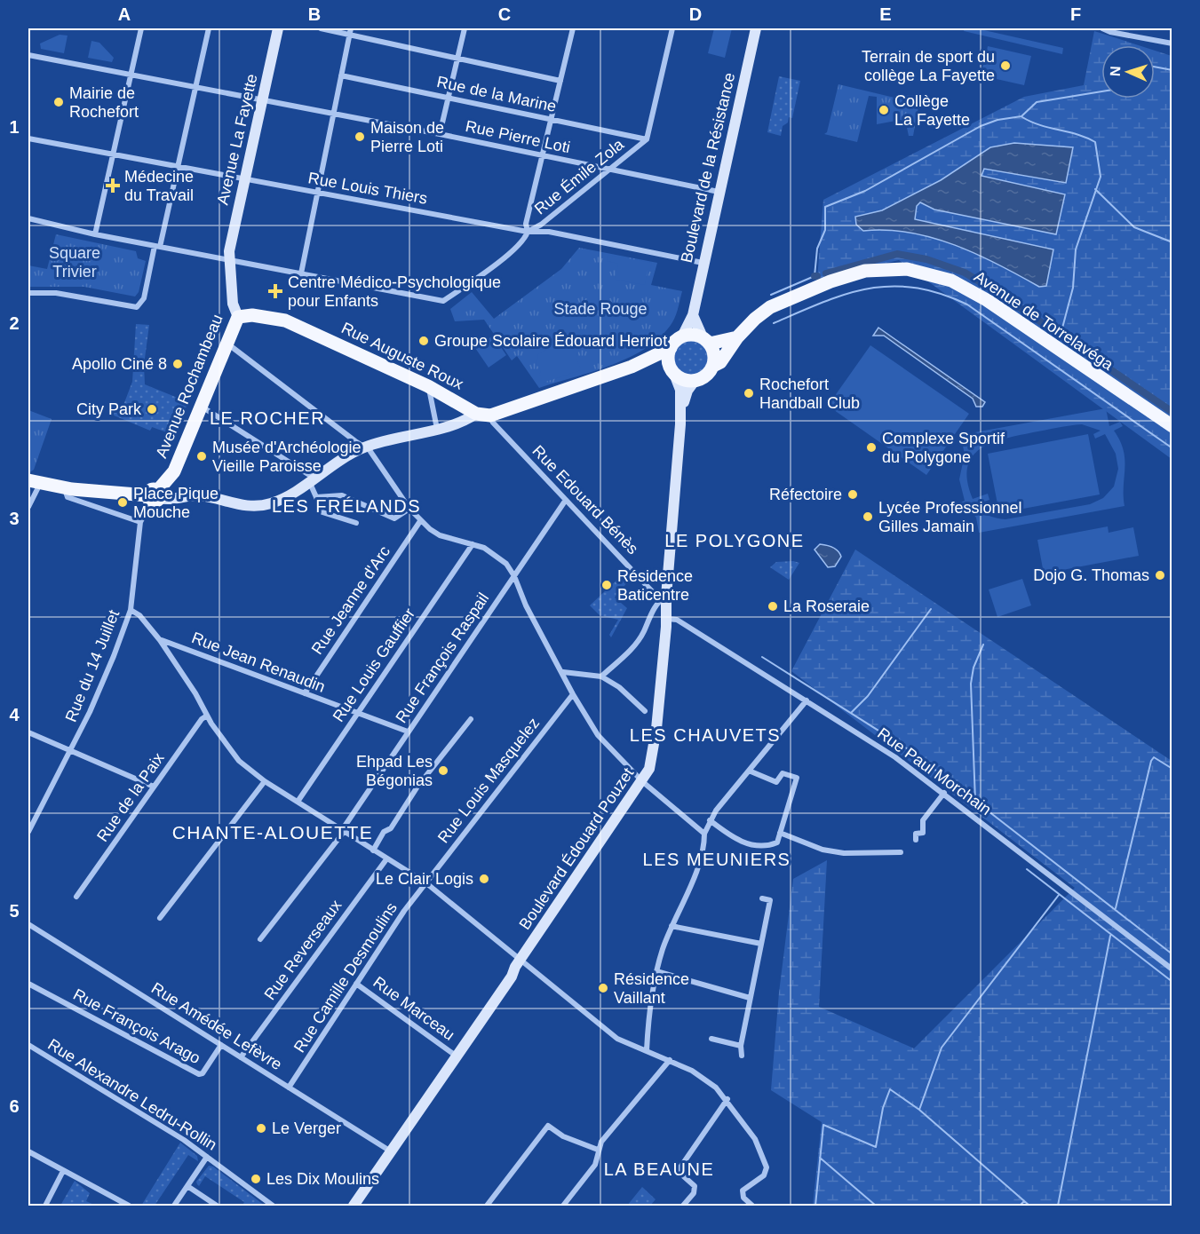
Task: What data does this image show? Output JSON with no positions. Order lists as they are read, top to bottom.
{
  "streets": {
    "main road": ["Avenue de Torrelavéga", "Rue Auguste Roux", "Avenue Rochambeau"],
    "street": [
      "Rue de la Marine",
      "Rue Pierre Loti",
      "Avenue La Fayette",
      "Boulevard de la Résistance",
      "Rue Émile Zola",
      "Rue Louis Thiers",
      "Rue Edouard Bénès",
      "Rue Jeanne d'Arc",
      "Rue François Raspail",
      "Rue Jean Renaudin",
      "Rue Louis Gauffier",
      "Rue du 14 Juillet",
      "Rue Paul Morchain",
      "Rue Louis Masquelez",
      "Rue de la Paix",
      "Boulevard Édouard Pouzet",
      "Rue Reverseaux",
      "Rue Camille Desmoulins",
      "Rue Marceau",
      "Rue François Arago",
      "Rue Amédée Lefèvre",
      "Rue Alexandre Ledru-Rollin"
    ]
  },
  "crossings": [
    ["Rue de la Marine", "Rue Émile Zola"],
    ["Rue Pierre Loti", "Avenue La Fayette"],
    ["Rue Pierre Loti", "Boulevard de la Résistance"],
    ["Rue Pierre Loti", "Rue Émile Zola"],
    ["Avenue La Fayette", "Rue Louis Thiers"],
    ["Avenue La Fayette", "Avenue Rochambeau"],
    ["Boulevard de la Résistance", "Rue Louis Thiers"],
    ["Boulevard de la Résistance", "Avenue de Torrelavéga"],
    ["Boulevard de la Résistance", "Boulevard Édouard Pouzet"],
    ["Rue Émile Zola", "Rue Louis Thiers"],
    ["Avenue de Torrelavéga", "Boulevard Édouard Pouzet"],
    ["Rue Auguste Roux", "Avenue Rochambeau"],
    ["Rue Auguste Roux", "Rue Edouard Bénès"],
    ["Avenue Rochambeau", "Rue du 14 Juillet"],
    ["Rue Edouard Bénès", "Rue François Raspail"],
    ["Rue Edouard Bénès", "Boulevard Édouard Pouzet"],
    ["Rue Jeanne d'Arc", "Rue Jean Renaudin"],
    ["Rue François Raspail", "Rue Jean Renaudin"],
    ["Rue Jean Renaudin", "Rue Louis Gauffier"],
    ["Rue Paul Morchain", "Boulevard Édouard Pouzet"],
    ["Rue Louis Masquelez", "Rue Camille Desmoulins"],
    ["Boulevard Édouard Pouzet", "Rue Marceau"],
    ["Boulevard Édouard Pouzet", "Rue Amédée Lefèvre"],
    ["Rue Reverseaux", "Rue Amédée Lefèvre"],
    ["Rue Camille Desmoulins", "Rue Marceau"],
    ["Rue Camille Desmoulins", "Rue Amédée Lefèvre"],
    ["Rue François Arago", "Rue Amédée Lefèvre"]
  ],
  "districts": [
    "LE ROCHER",
    "LES FRÉLANDS",
    "LE POLYGONE",
    "LES CHAUVETS",
    "CHANTE-ALOUETTE",
    "LES MEUNIERS",
    "LA BEAUNE"
  ],
  "parks": ["Square Trivier", "Stade Rouge"],
  "places": {
    "other": [
      "Terrain de sport du collège La Fayette",
      "Mairie de Rochefort",
      "Collège La Fayette",
      "Maison de Pierre Loti",
      "Groupe Scolaire Édouard Herriot",
      "Apollo Ciné 8",
      "Rochefort Handball Club",
      "City Park",
      "Complexe Sportif du Polygone",
      "Musée d'Archéologie Vieille Paroisse",
      "Réfectoire",
      "Place Pique Mouche",
      "Lycée Professionnel Gilles Jamain",
      "Dojo G. Thomas",
      "Résidence Baticentre",
      "La Roseraie",
      "Ehpad Les Bégonias",
      "Le Clair Logis",
      "Résidence Vaillant",
      "Le Verger",
      "Les Dix Moulins"
    ],
    "health": ["Médecine du Travail", "Centre Médico-Psychologique pour Enfants"]
  },
  "north": "left",
  "grid": {
    "columns": [
      "A",
      "B",
      "C",
      "D",
      "E",
      "F"
    ],
    "rows": [
      "1",
      "2",
      "3",
      "4",
      "5",
      "6"
    ]
  }
}
